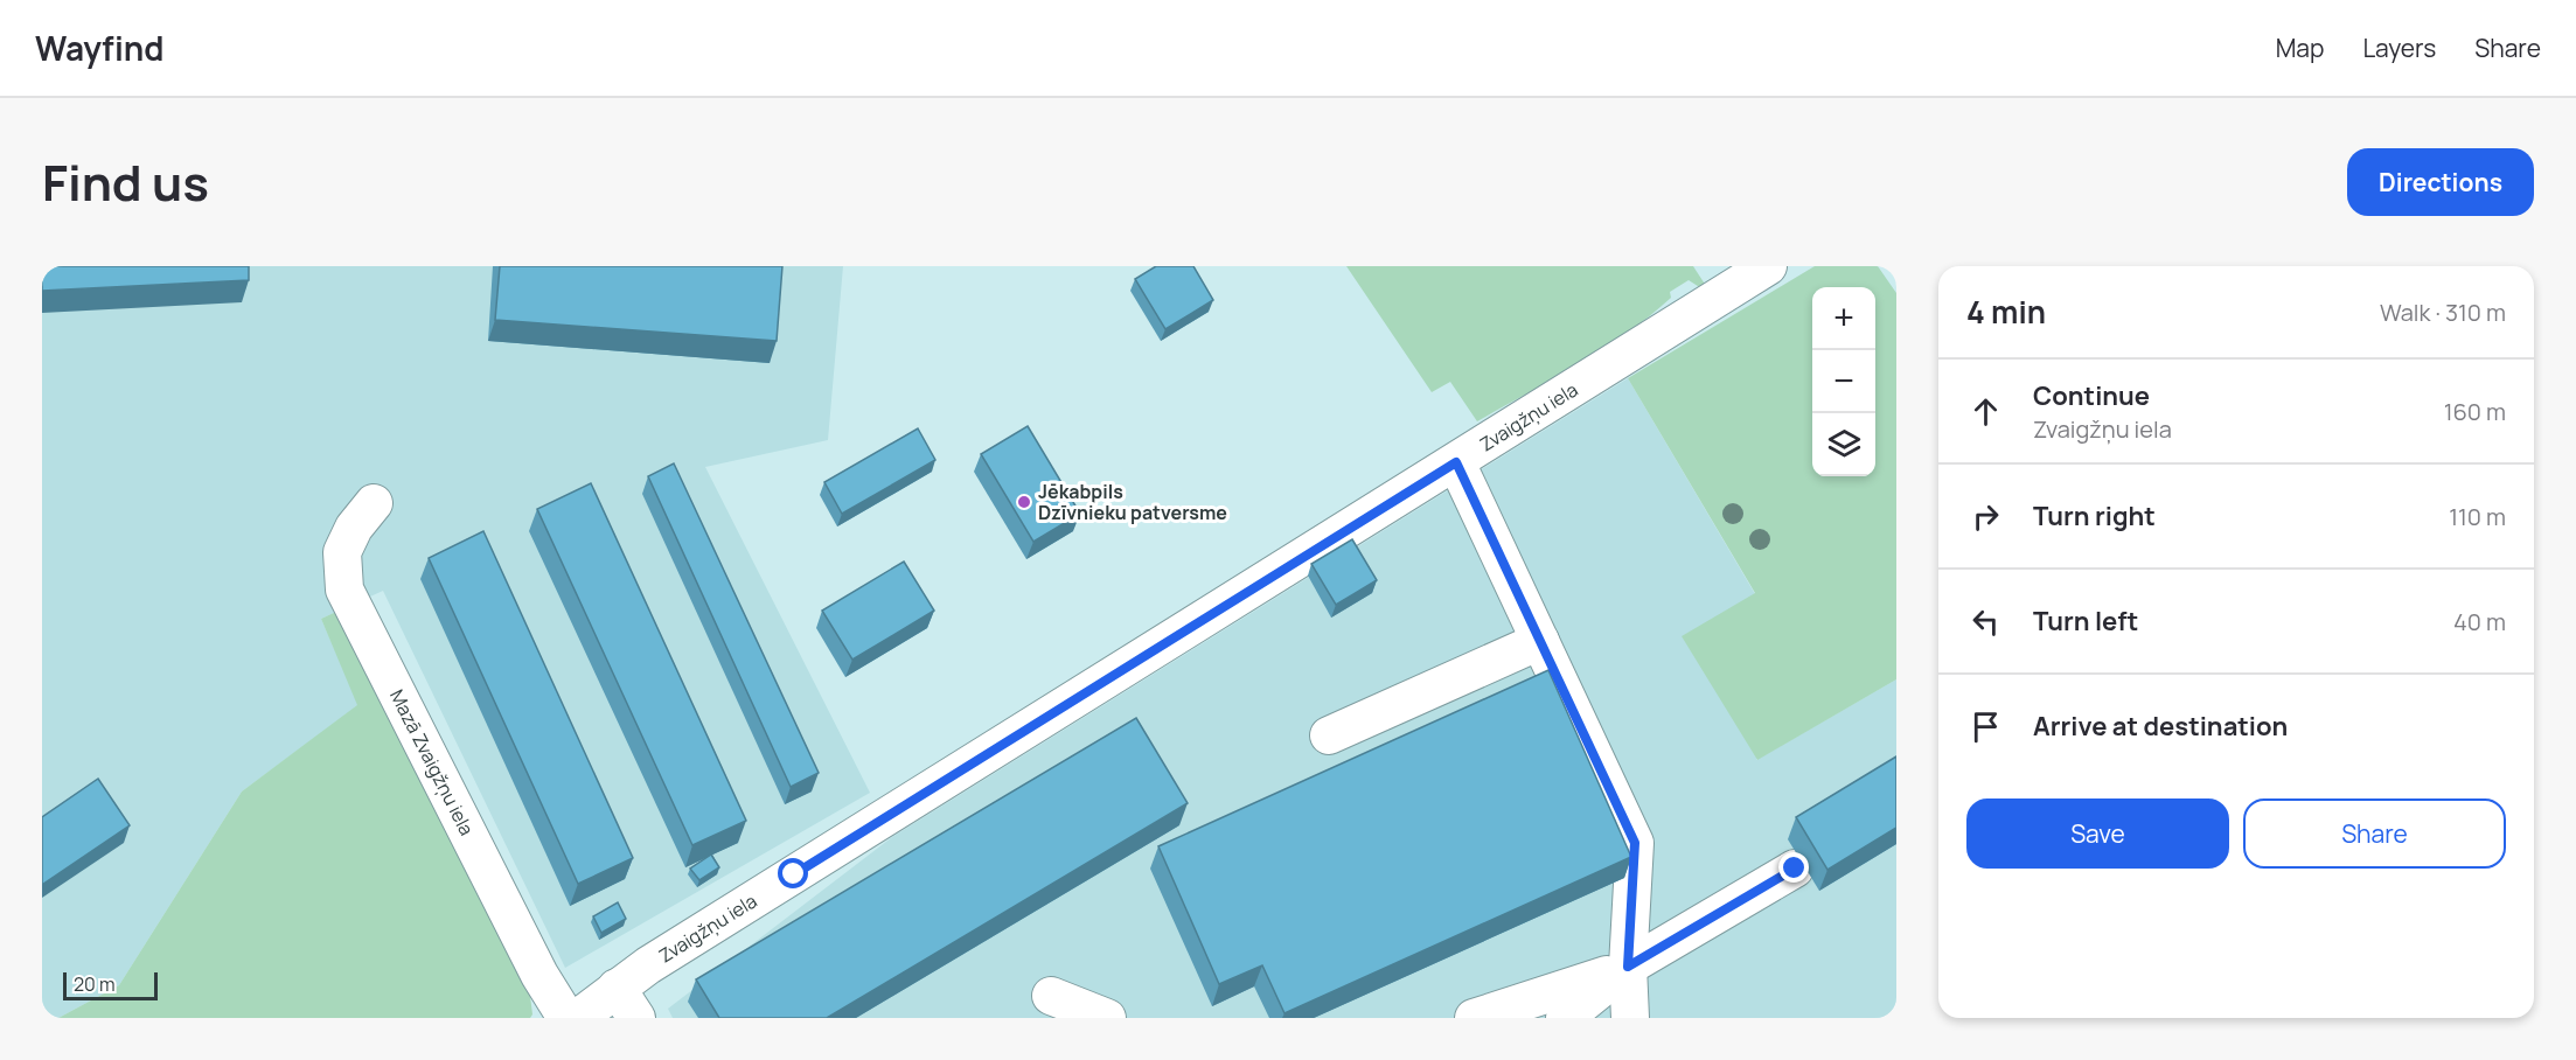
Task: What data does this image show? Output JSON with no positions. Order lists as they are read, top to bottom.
{
  "streets": {
    "street": ["Zvaigžņu iela", "Mazā Zvaigžņu iela"]
  },
  "places": ["Jēkabpils Dzīvnieku patversme"],
  "scale_bar": "20 m",
  "page": {
    "header": "Wayfind",
    "nav": ["Map", "Layers", "Share"],
    "title": "Find us",
    "buttons": [
      "Directions",
      ["Save", "Share"]
    ],
    "heading": ["4 min", "Walk · 310 m"],
    "map_buttons": ["+", "−"],
    "list": [
      ["Continue", "Zvaigžņu iela", "160 m"],
      ["Turn right", "110 m"],
      ["Turn left", "40 m"],
      "Arrive at destination"
    ],
    "scale": "20 m"
  }
}
